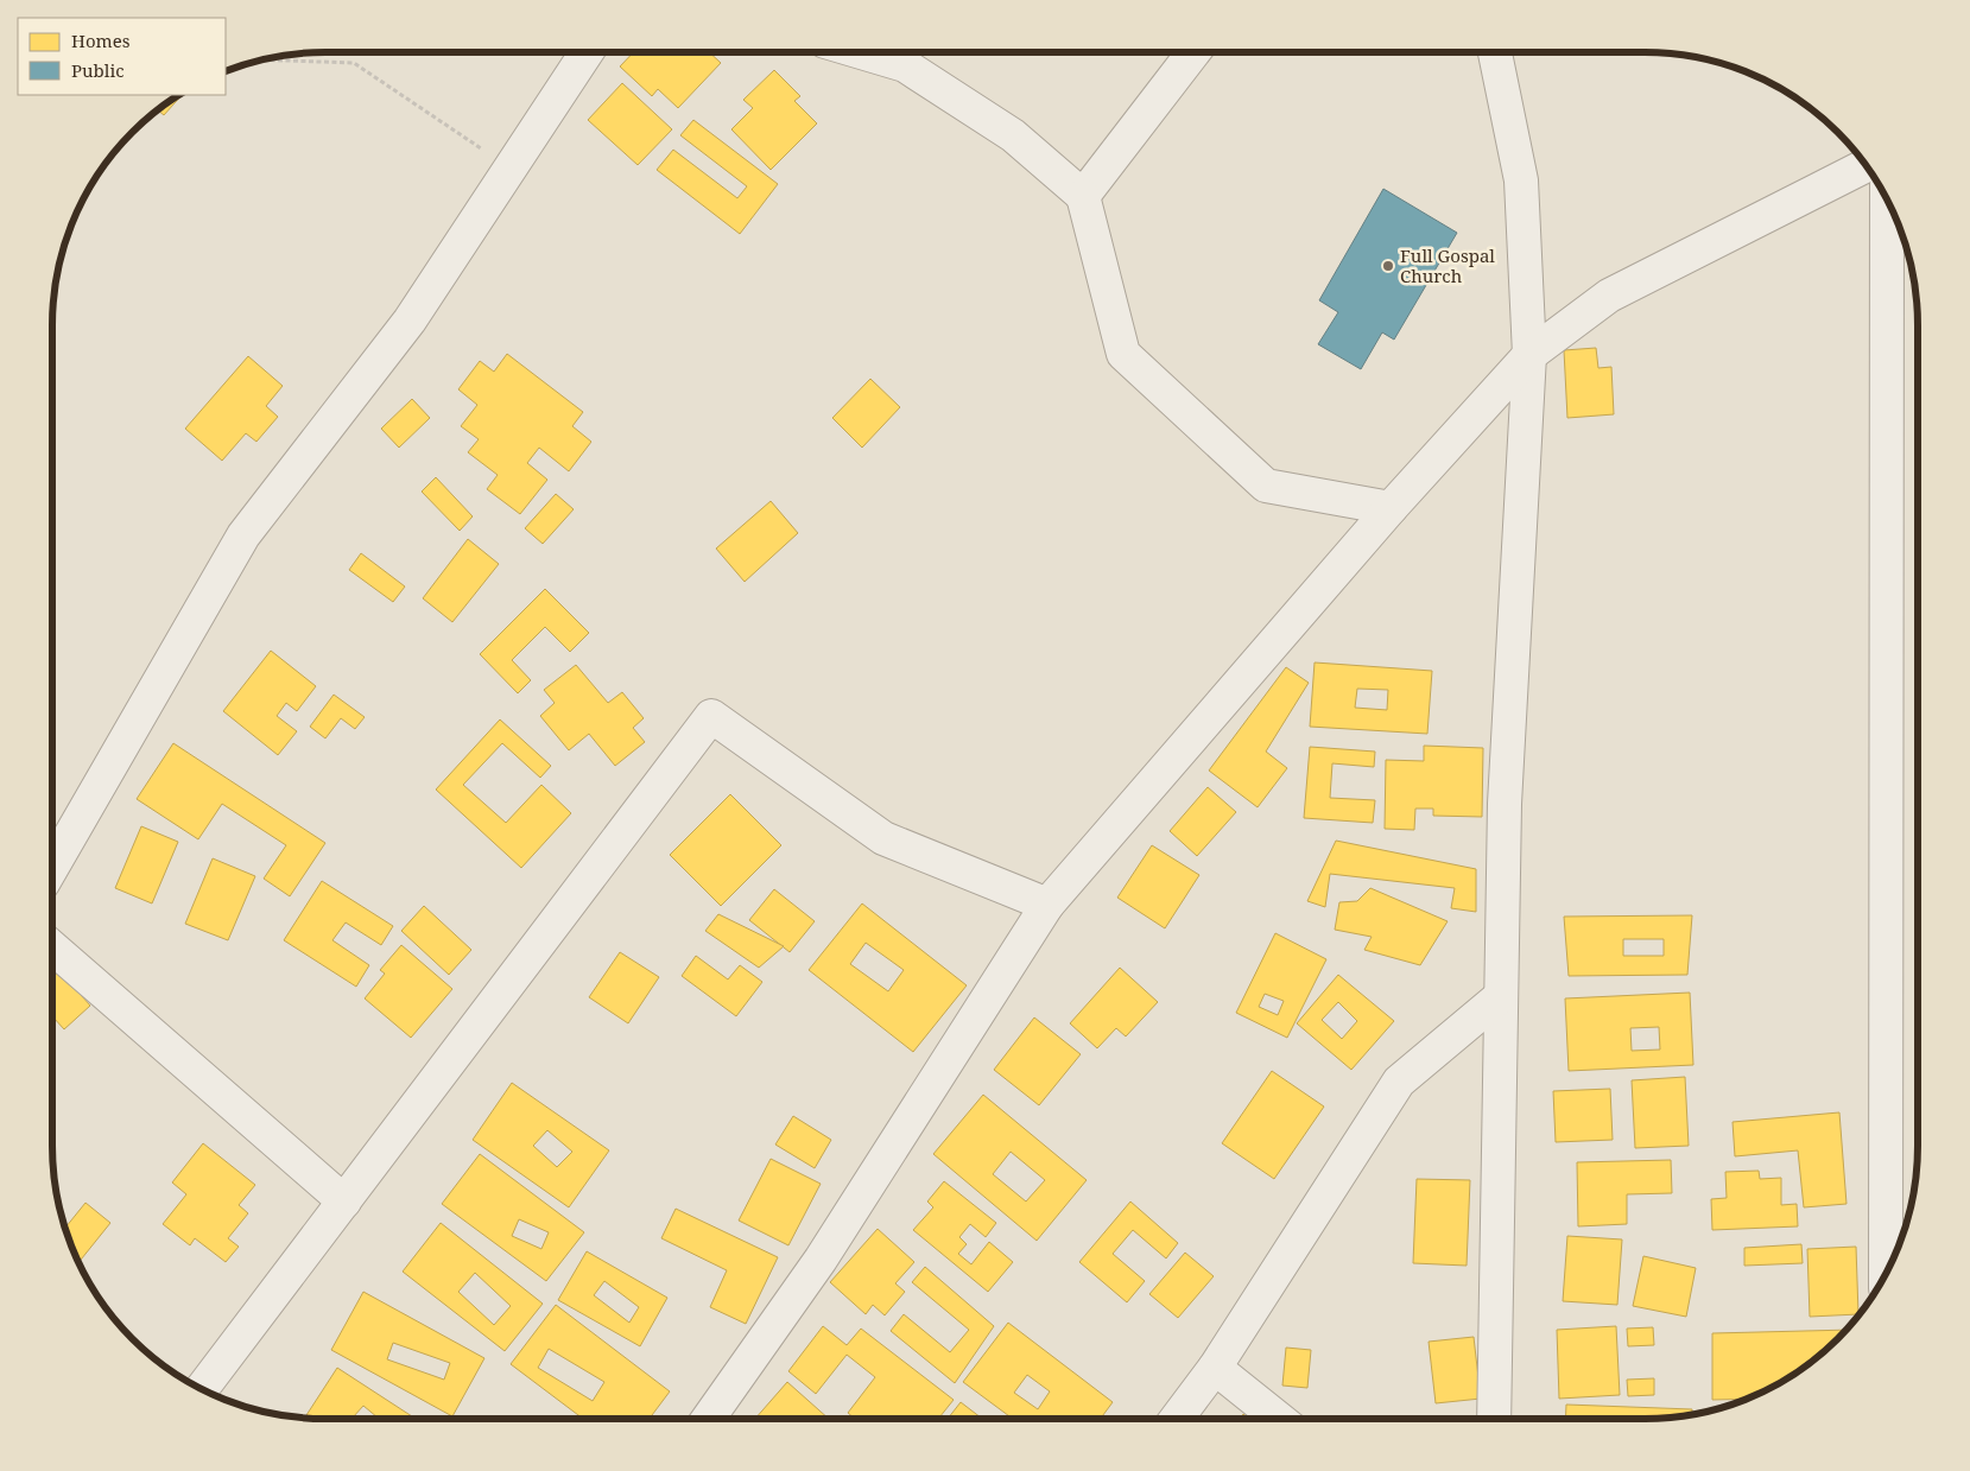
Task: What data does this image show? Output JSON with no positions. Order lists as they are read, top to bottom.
{
  "places": ["Full Gospal Church"],
  "legend": ["Homes", "Public"]
}
